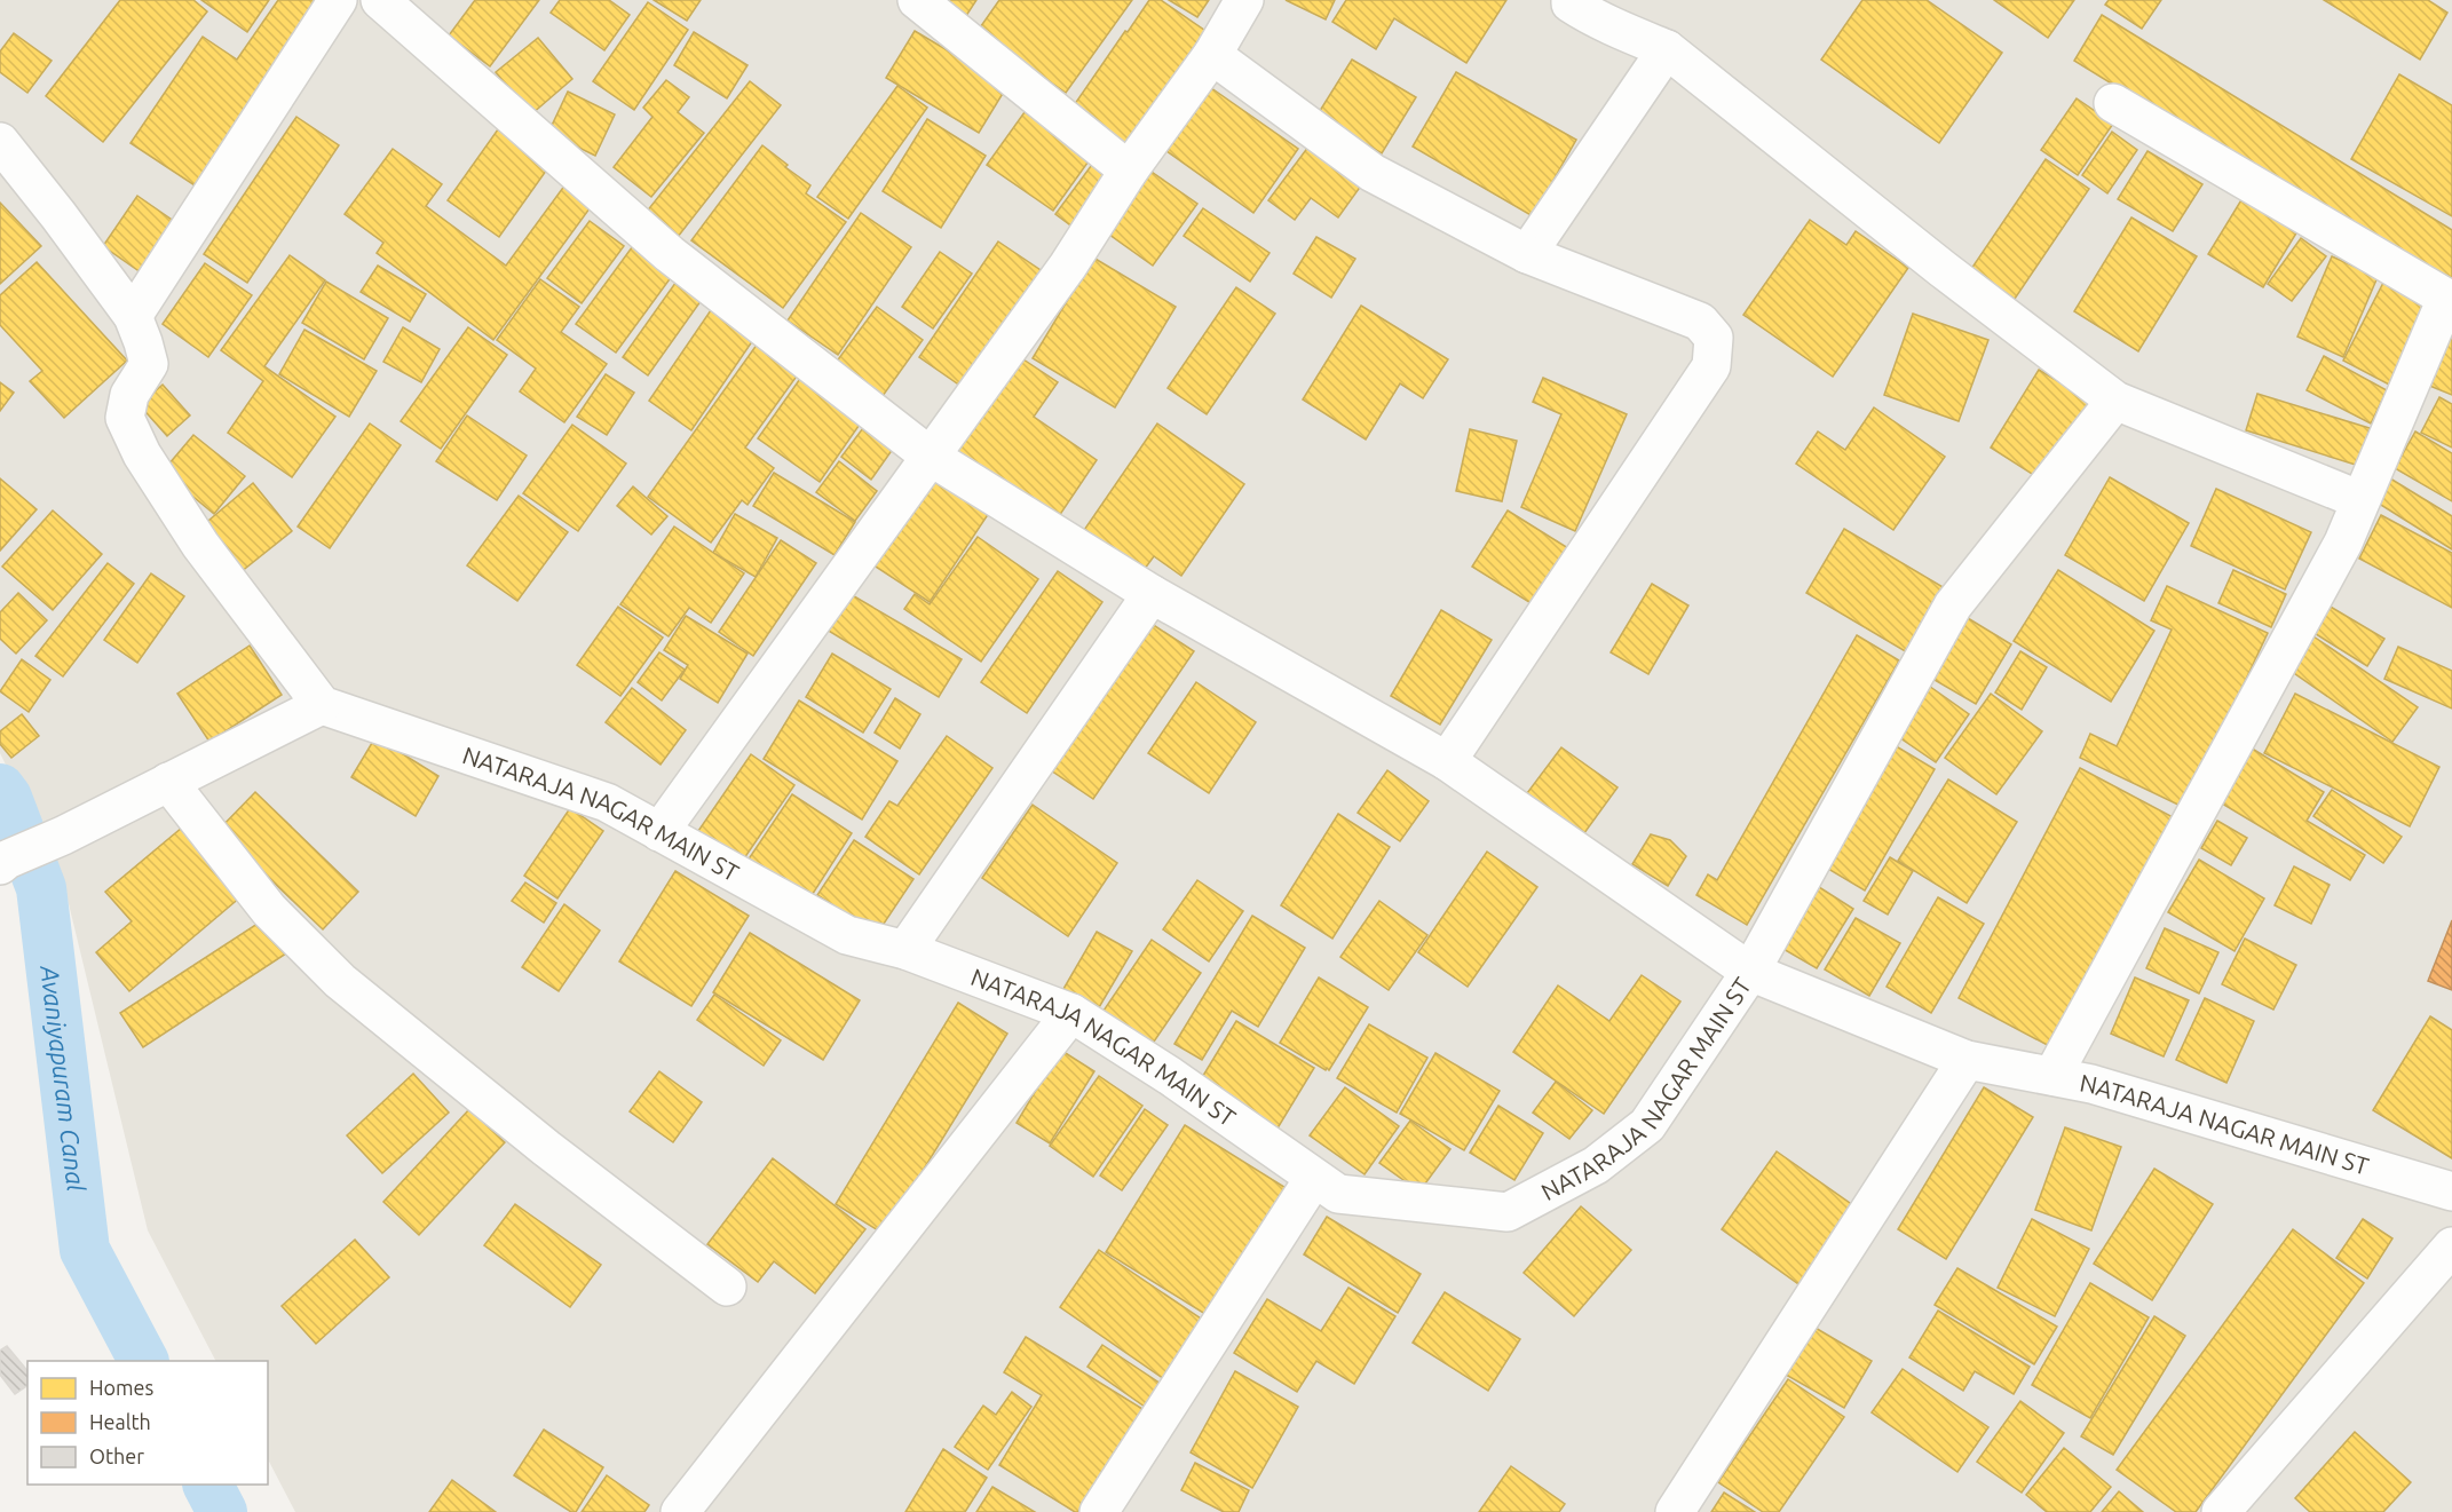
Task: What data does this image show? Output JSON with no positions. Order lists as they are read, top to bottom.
{
  "streets": {
    "street": ["NATARAJA NAGAR MAIN ST"]
  },
  "water": ["Avaniyapuram Canal"],
  "legend": ["Homes", "Health", "Other"]
}
